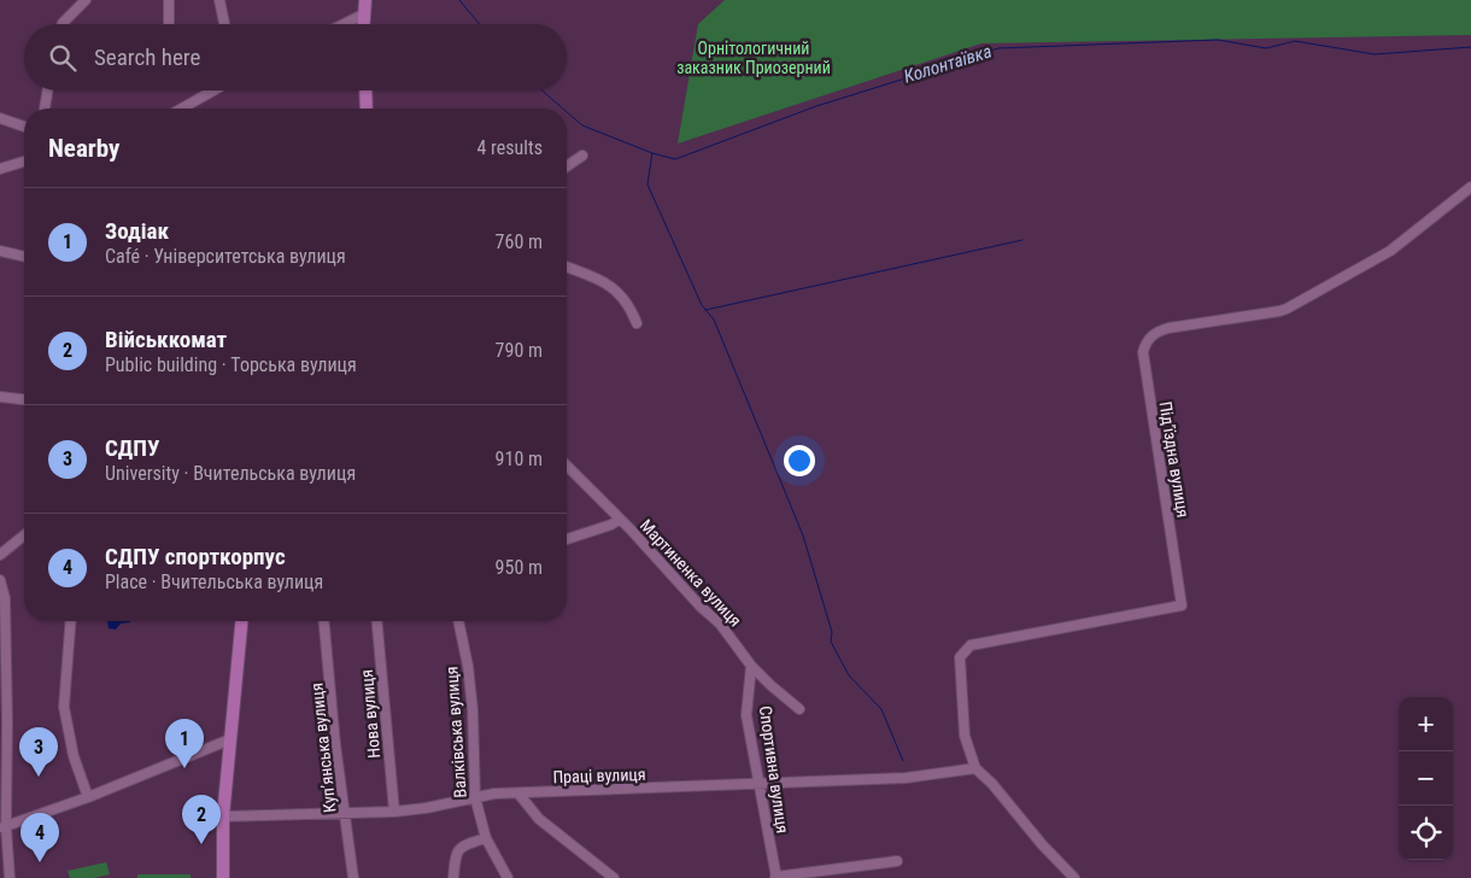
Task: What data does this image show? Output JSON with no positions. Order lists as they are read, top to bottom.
{
  "streets": {
    "street": [
      "Під’їздна вулиця",
      "Мартиненка вулиця",
      "Нова вулиця",
      "Валківська вулиця",
      "Куп’янська вулиця",
      "Спортивна вулиця",
      "Праці вулиця"
    ]
  },
  "crossings": [
    ["Під’їздна вулиця", "Праці вулиця"],
    ["Мартиненка вулиця", "Спортивна вулиця"],
    ["Нова вулиця", "Праці вулиця"],
    ["Валківська вулиця", "Праці вулиця"],
    ["Куп’янська вулиця", "Праці вулиця"],
    ["Спортивна вулиця", "Праці вулиця"]
  ],
  "water": ["Колонтаївка"],
  "parks": ["Орнiтологичний заказник Приозерний"],
  "page": {
    "search": "Search here",
    "heading": ["Nearby", "4 results"],
    "list": [
      {
        "mark": "1",
        "name": "Зодіак",
        "note": "Café · Університетська вулиця",
        "value": "760 m"
      },
      {
        "mark": "2",
        "name": "Військкомат",
        "note": "Public building · Торська вулиця",
        "value": "790 m"
      },
      {
        "mark": "3",
        "name": "СДПУ",
        "note": "University · Вчительська вулиця",
        "value": "910 m"
      },
      {
        "mark": "4",
        "name": "СДПУ спорткорпус",
        "note": "Place · Вчительська вулиця",
        "value": "950 m"
      }
    ],
    "map_buttons": ["+", "−"],
    "pins": [
      "1",
      "3",
      "2",
      "4"
    ]
  }
}
